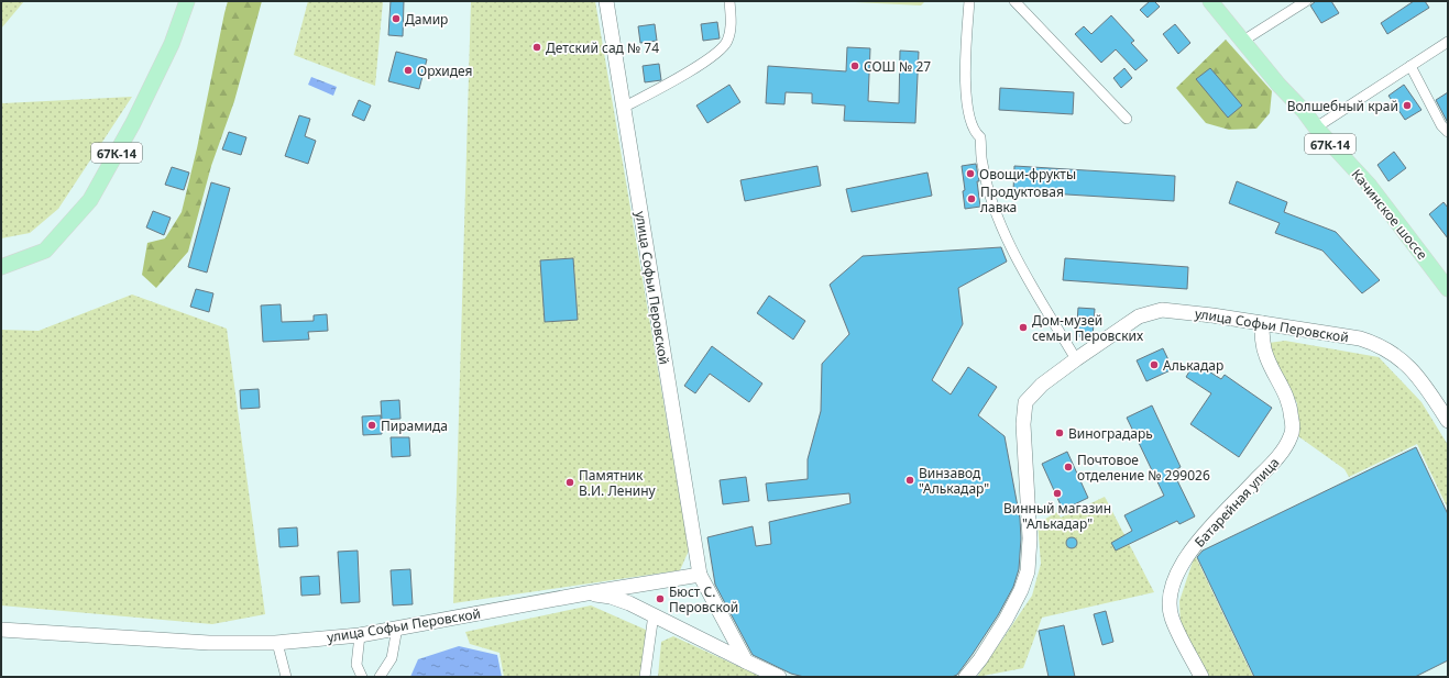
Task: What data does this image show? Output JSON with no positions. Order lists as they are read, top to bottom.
{
  "streets": {
    "main road": ["67К-14", "Качинское шоссе"],
    "street": ["улица Софьи Перовской", "Батарейная улица"]
  },
  "crossings": [
    ["улица Софьи Перовской", "Батарейная улица"]
  ],
  "places": [
    "Дамир",
    "Детский сад № 74",
    "СОШ № 27",
    "Орхидея",
    "Волшебный край",
    "Овощи-фрукты",
    "Продуктовая лавка",
    "Дом-музей семьи Перовских",
    "Алькадар",
    "Пирамида",
    "Виноградарь",
    "Почтовое отделение № 299026",
    "Винзавод \"Алькадар\"",
    "Памятник В.И. Ленину",
    "Винный магазин \"Алькадар\"",
    "Бюст С. Перовской"
  ]
}
